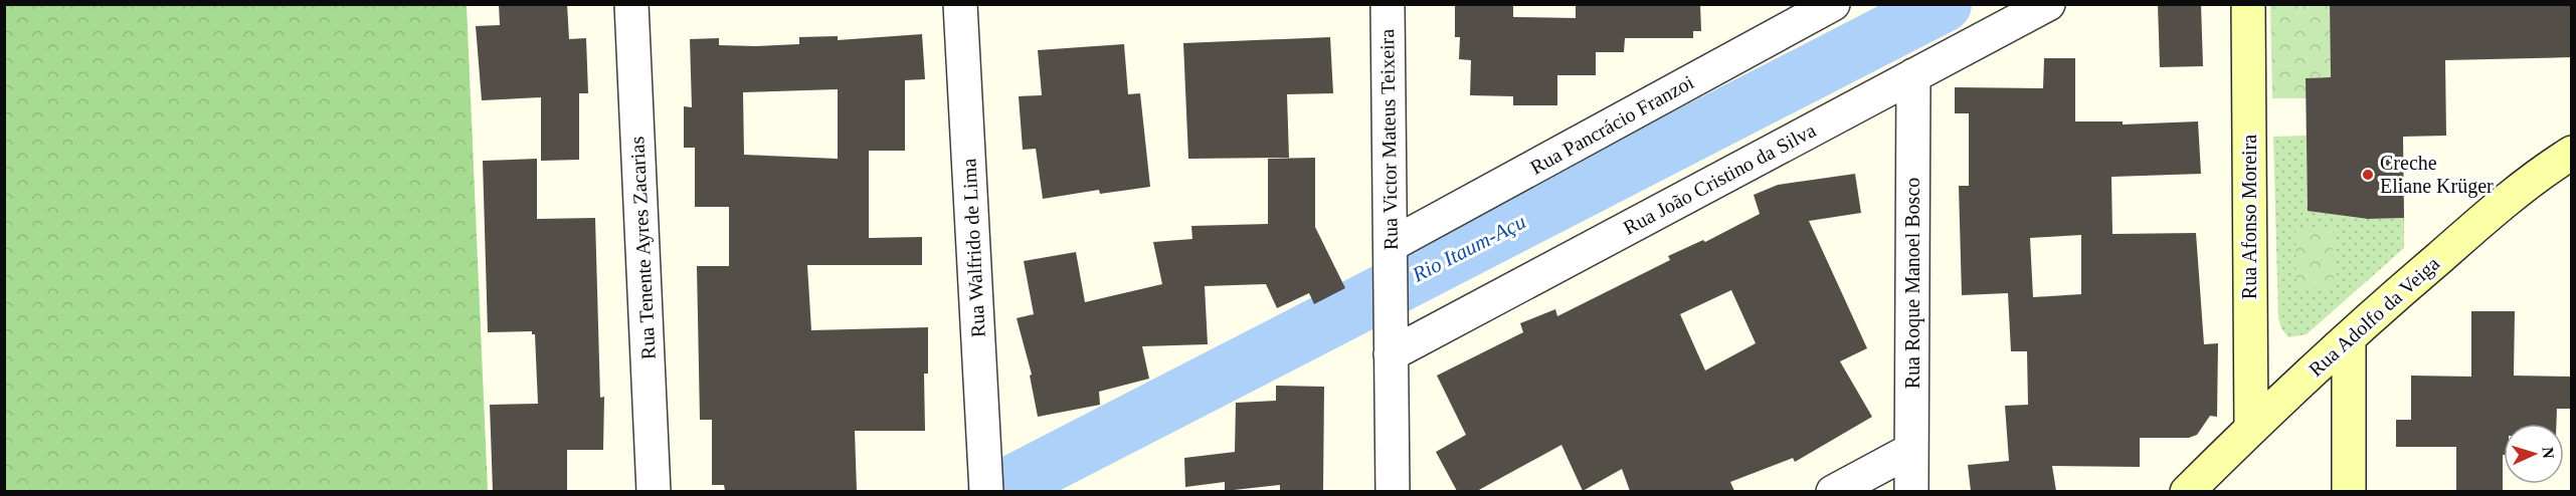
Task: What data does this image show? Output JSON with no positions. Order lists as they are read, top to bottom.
{
  "streets": {
    "street": [
      "Rua Pancrácio Franzoi",
      "Rua Victor Mateus Teixeira",
      "Rua João Cristino da Silva",
      "Rua Afonso Moreira",
      "Rua Tenente Ayres Zacarias",
      "Rua Walfrido de Lima",
      "Rua Roque Manoel Bosco",
      "Rua Adolfo da Veiga"
    ]
  },
  "crossings": [
    ["Rua Pancrácio Franzoi", "Rua Victor Mateus Teixeira"],
    ["Rua Victor Mateus Teixeira", "Rua João Cristino da Silva"],
    ["Rua João Cristino da Silva", "Rua Roque Manoel Bosco"],
    ["Rua Afonso Moreira", "Rua Adolfo da Veiga"]
  ],
  "water": ["Rio Itaum-Açu"],
  "places": ["Creche Eliane Krüger"],
  "north": "right"
}
